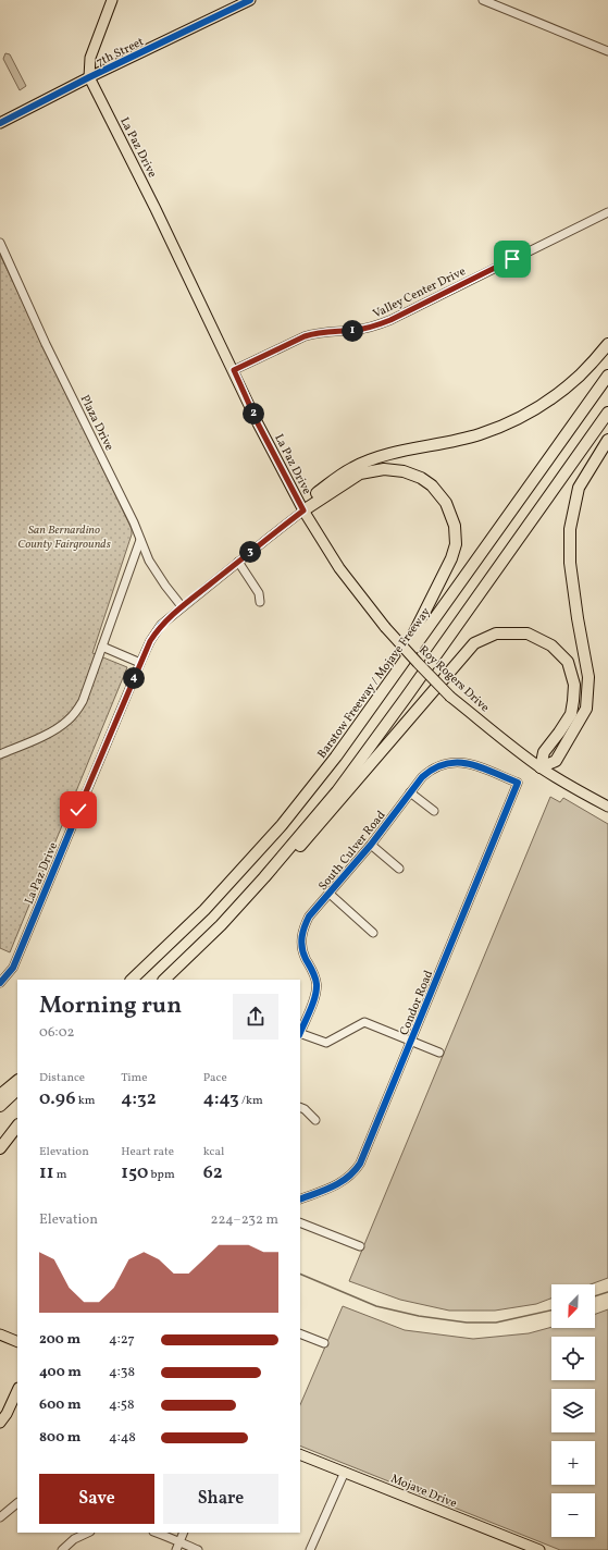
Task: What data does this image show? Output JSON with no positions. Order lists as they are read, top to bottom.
{
  "streets": {
    "highway": ["Barstow Freeway / Mojave Freeway"],
    "main road": [
      "7th Street",
      "La Paz Drive",
      "Roy Rogers Drive",
      "Mojave Drive"
    ],
    "street": [
      "Valley Center Drive",
      "Plaza Drive",
      "South Culver Road",
      "Condor Road"
    ]
  },
  "crossings": [
    ["7th Street", "La Paz Drive"],
    ["La Paz Drive", "Valley Center Drive"],
    ["La Paz Drive", "Plaza Drive"],
    ["La Paz Drive", "Roy Rogers Drive"],
    ["South Culver Road", "Condor Road"]
  ],
  "parks": ["San Bernardino County Fairgrounds"],
  "north": "bottom left",
  "page": {
    "pins": [
      "1",
      "2",
      "3",
      "4"
    ],
    "heading": ["Morning run", "06:02"],
    "stats": [
      ["Distance", "0.96 km"],
      ["Time", "4:32"],
      ["Pace", "4:43 /km"],
      ["Elevation", "11 m"],
      ["Heart rate", "150 bpm"],
      ["kcal", "62"]
    ],
    "chart": ["Elevation", "224–232 m"],
    "map_buttons": ["+", "−"],
    "list": [
      {
        "name": "200 m",
        "note": "4:27"
      },
      {
        "name": "400 m",
        "note": "4:38"
      },
      {
        "name": "600 m",
        "note": "4:58"
      },
      {
        "name": "800 m",
        "note": "4:48"
      }
    ],
    "buttons": ["Save", "Share"]
  }
}
